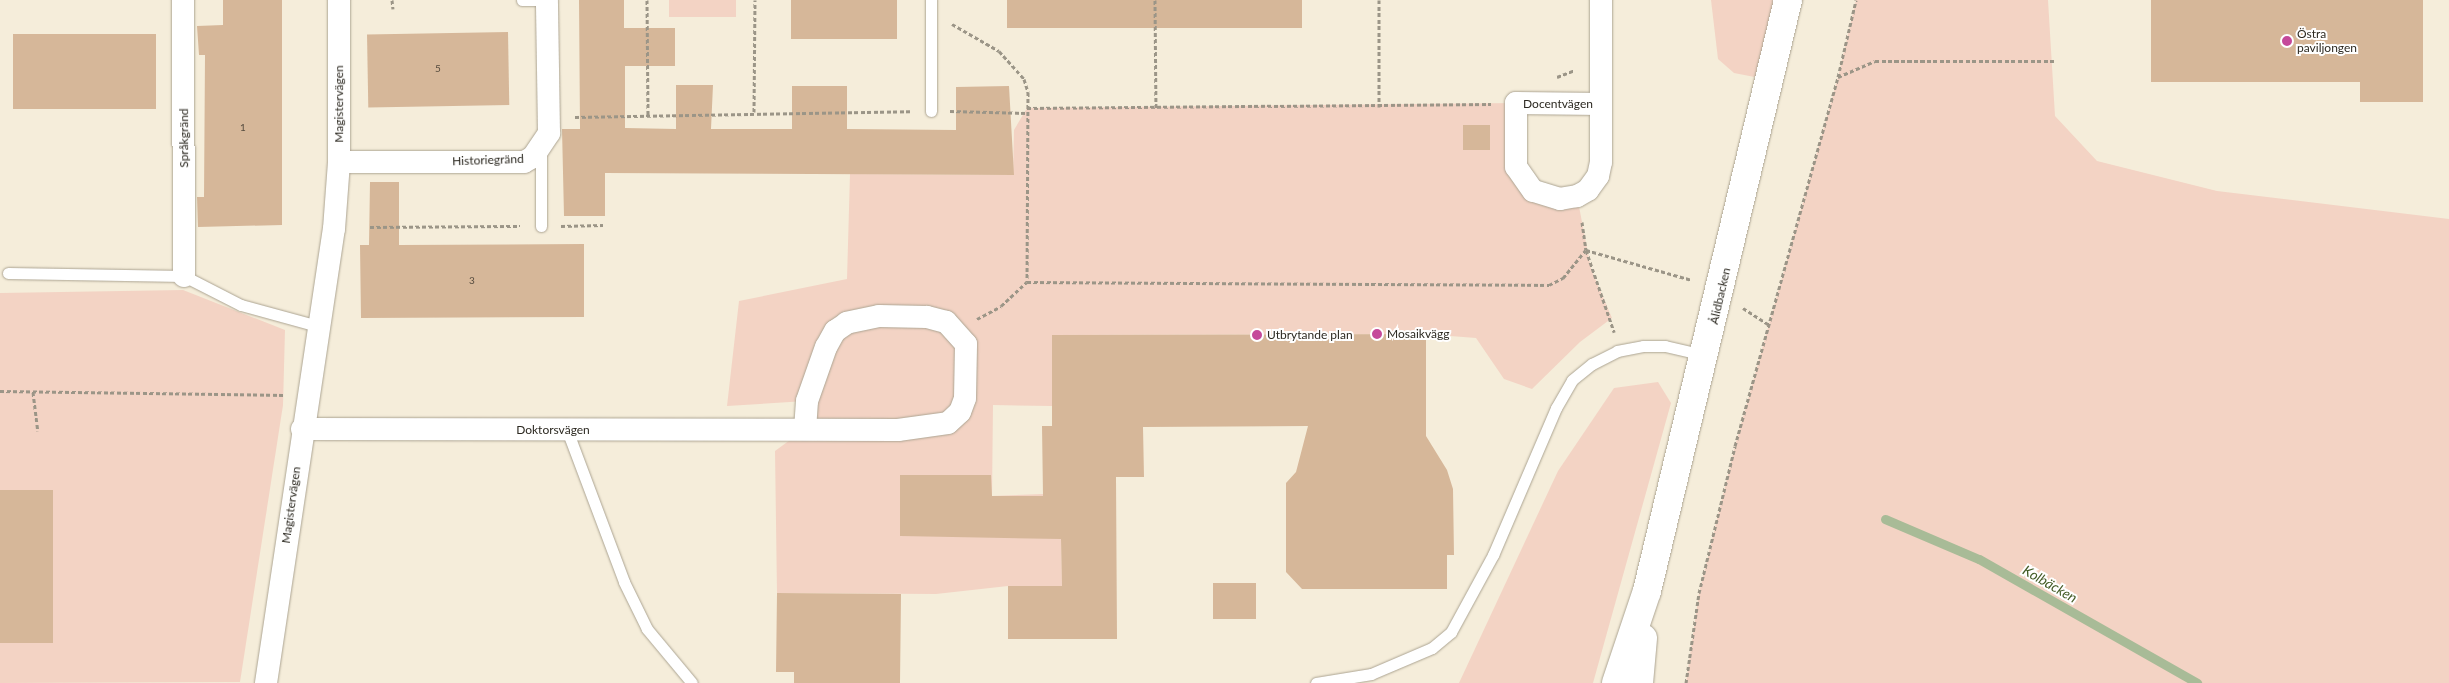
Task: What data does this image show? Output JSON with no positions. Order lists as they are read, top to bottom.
{
  "streets": {
    "main road": ["Ålidbacken"],
    "street": [
      "Magistervägen",
      "Docentvägen",
      "Språkgränd",
      "Historiegränd",
      "Doktorsvägen"
    ]
  },
  "crossings": [
    ["Magistervägen", "Historiegränd"],
    ["Magistervägen", "Doktorsvägen"]
  ],
  "water": ["Kolbäcken"],
  "places": ["Östra paviljongen", "Mosaikvägg", "Utbrytande plan"],
  "house_numbers": ["5", "1", "3"]
}
